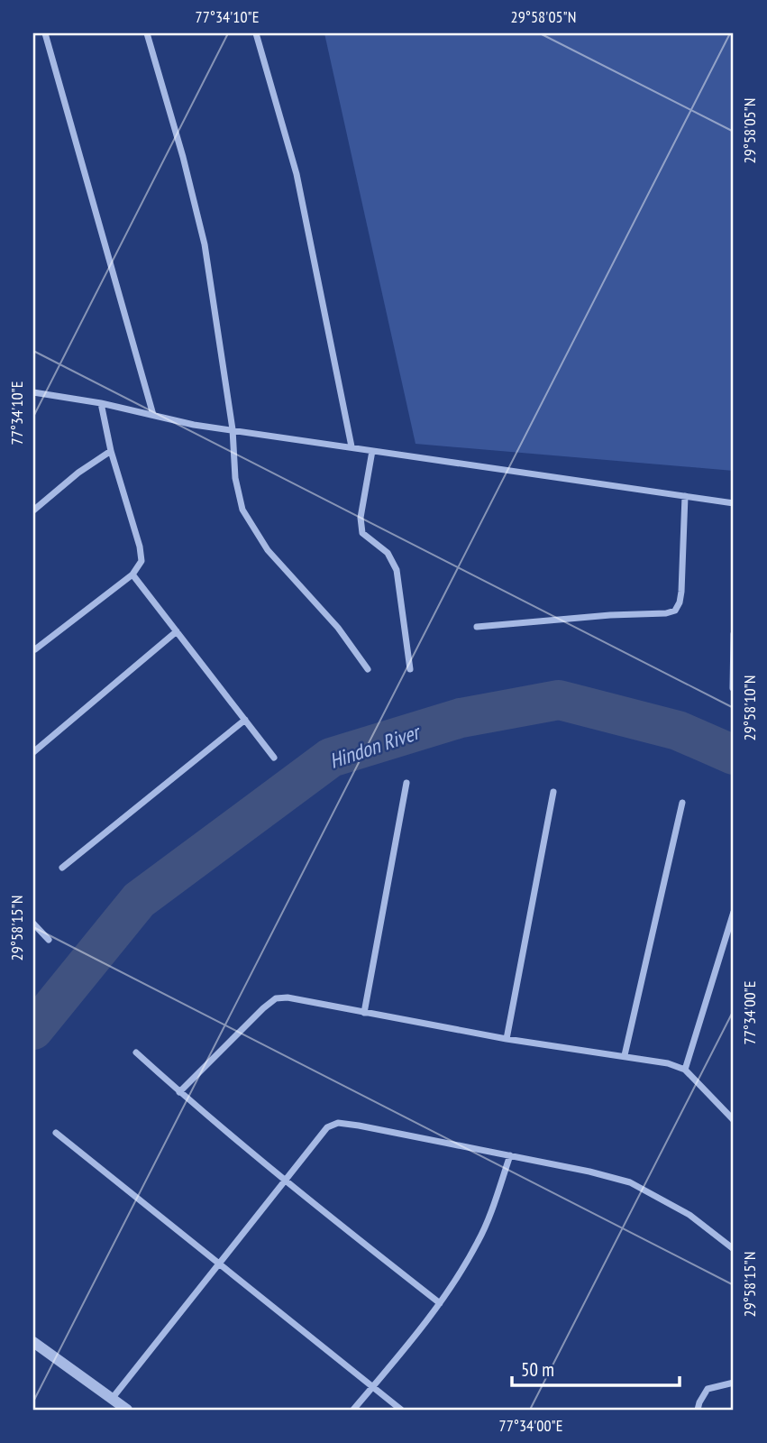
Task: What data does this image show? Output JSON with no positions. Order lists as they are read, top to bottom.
{
  "water": ["Hindon River"],
  "scale_bar": "50 m",
  "coordinates": [
    "77°34'10\"E",
    "29°58'05\"N",
    "29°58'10\"N",
    "29°58'15\"N",
    "77°34'00\"E"
  ]
}
